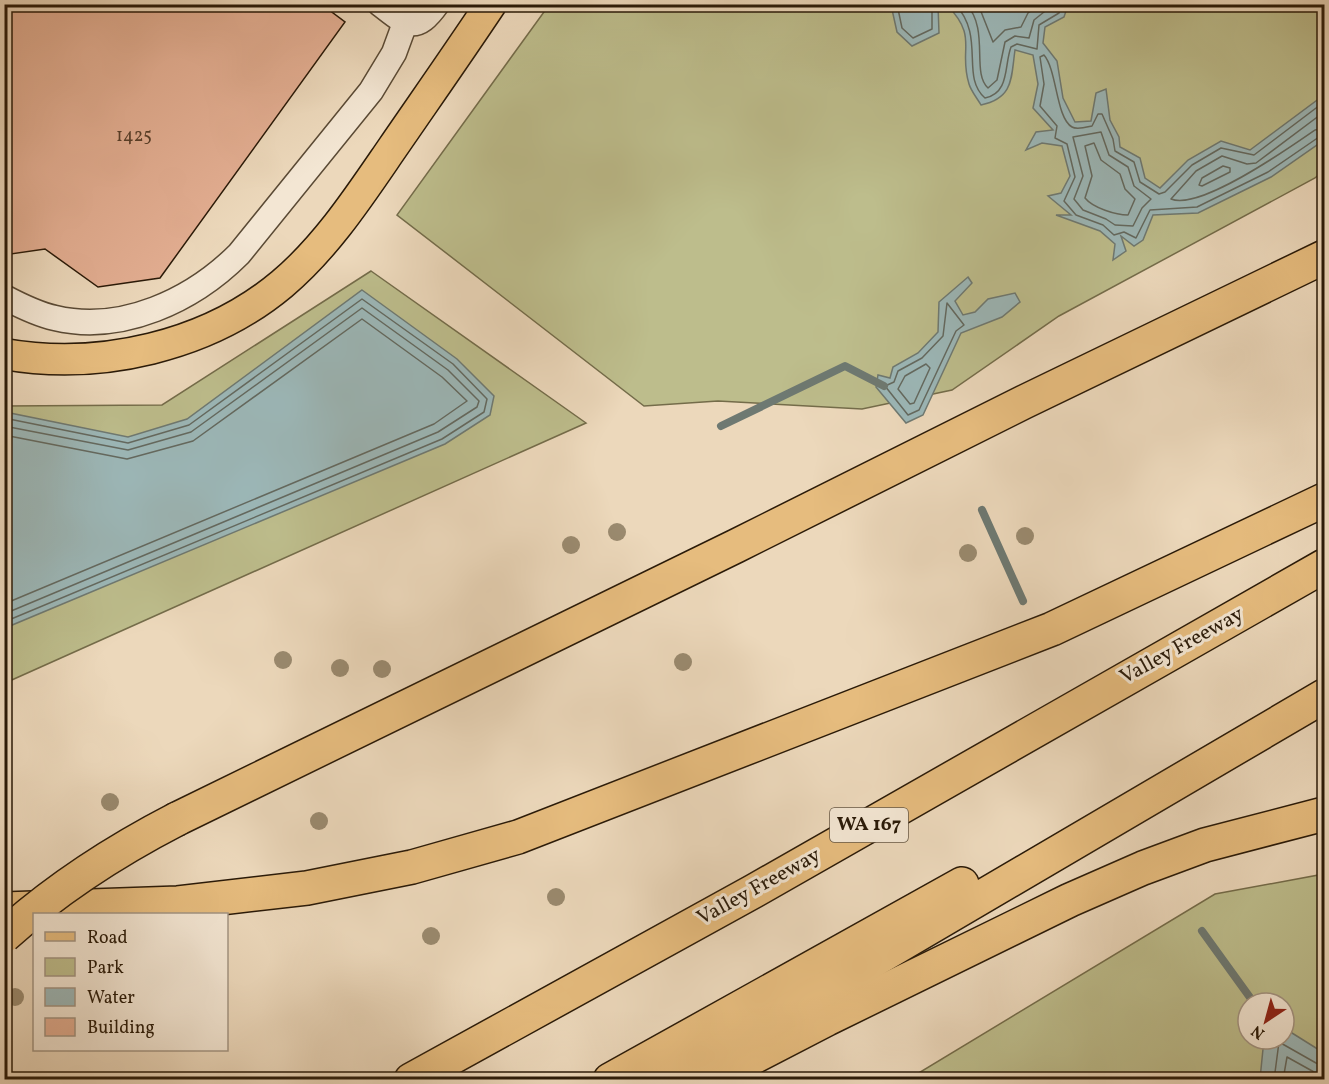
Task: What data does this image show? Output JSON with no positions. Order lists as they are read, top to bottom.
{
  "streets": {
    "highway": ["Valley Freeway", "WA 167"]
  },
  "house_numbers": ["1425"],
  "legend": [
    "Road",
    "Park",
    "Water",
    "Building"
  ],
  "north": "bottom left"
}
